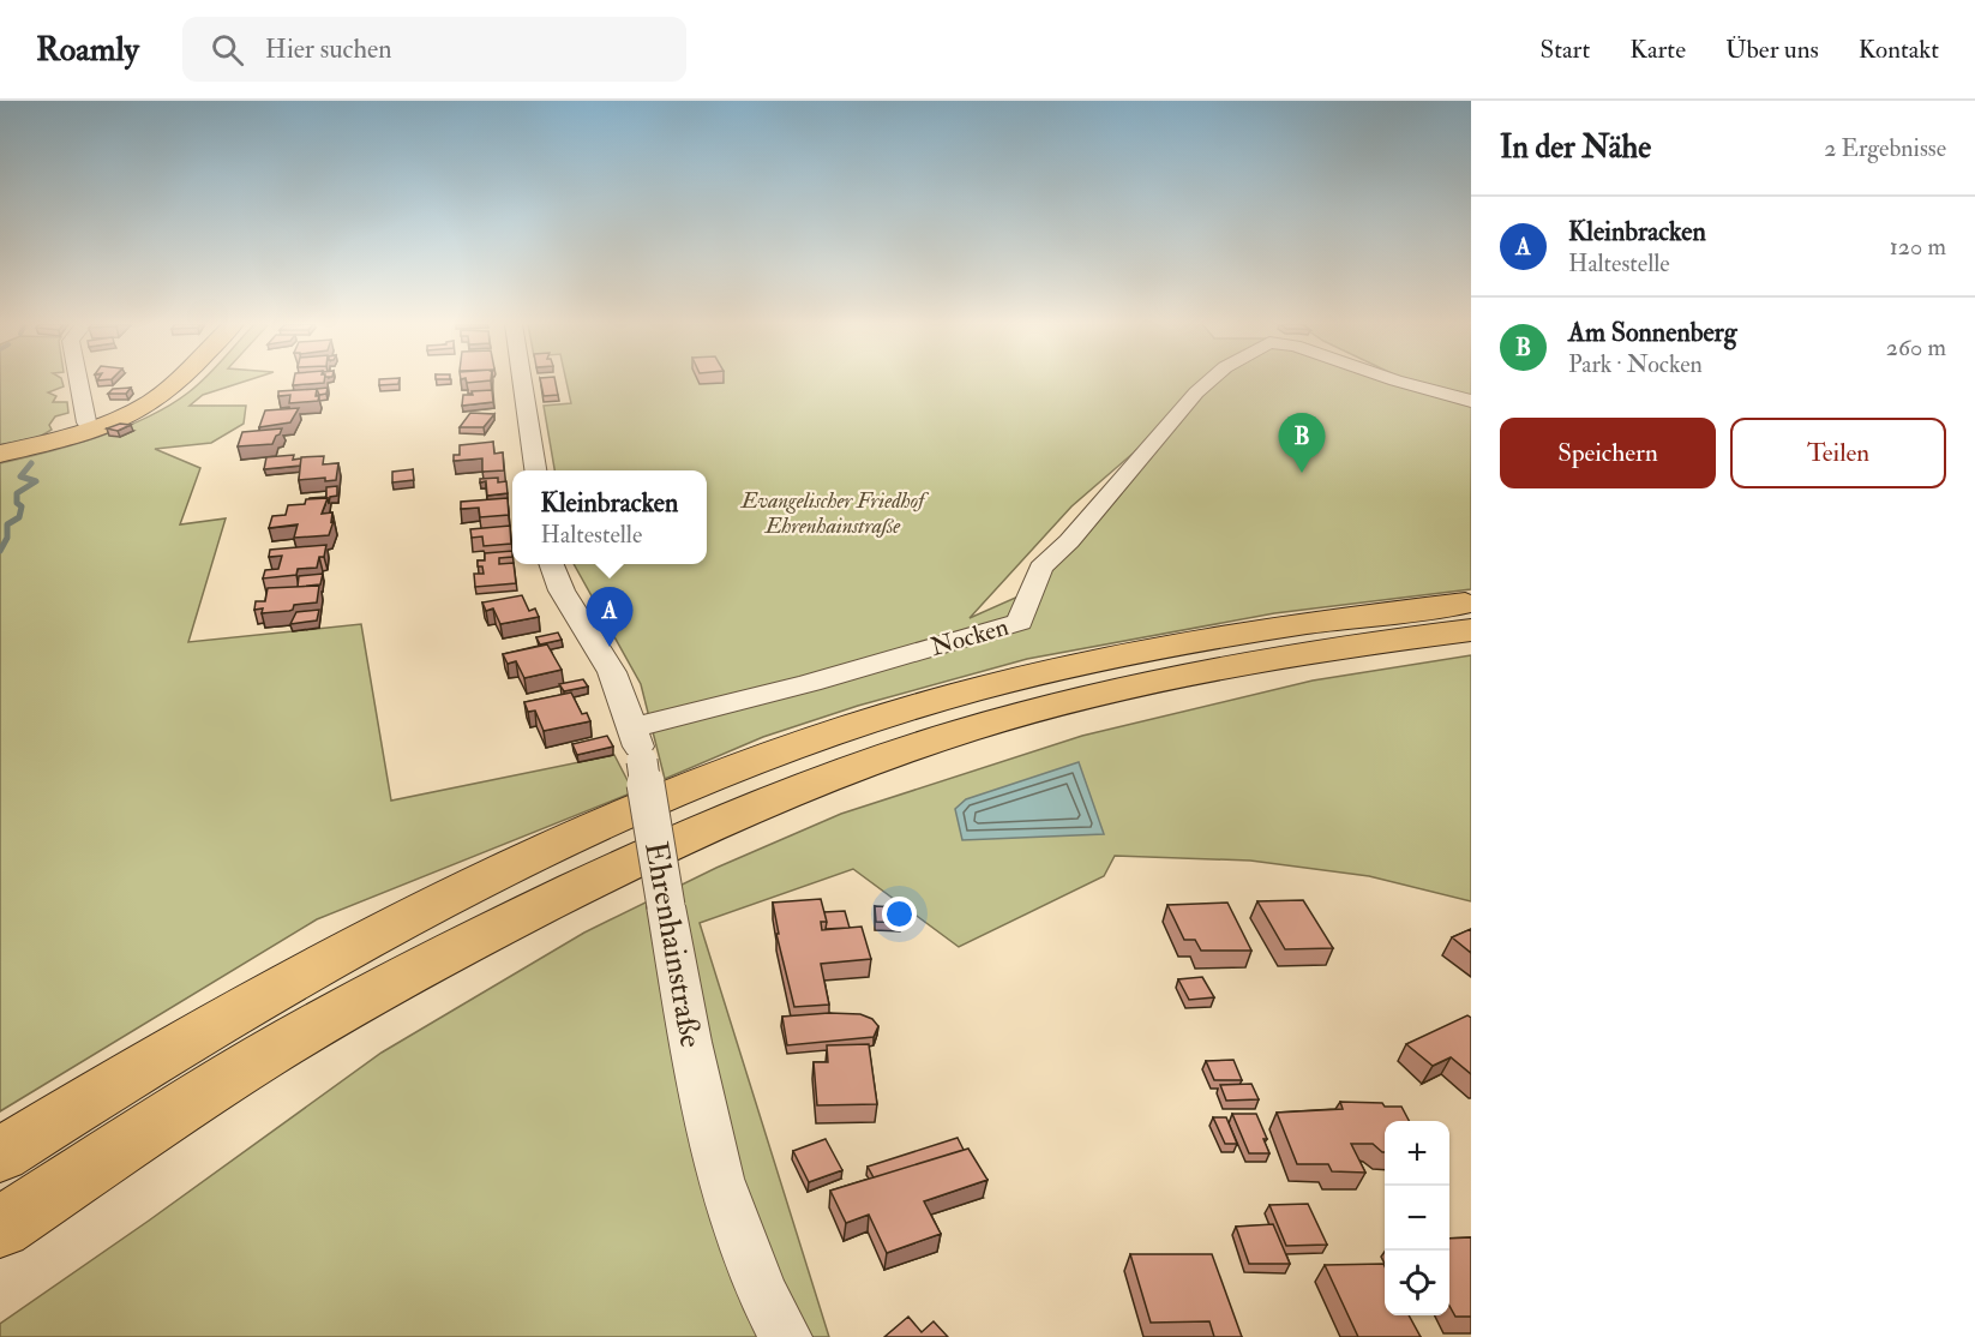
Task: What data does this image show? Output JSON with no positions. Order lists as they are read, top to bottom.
{
  "streets": {
    "street": ["Nocken", "Ehrenhainstraße"]
  },
  "crossings": [
    ["Nocken", "Ehrenhainstraße"]
  ],
  "parks": ["Evangelischer Friedhof Ehrenhainstraße"],
  "page": {
    "header": "Roamly",
    "search": "Hier suchen",
    "nav": [
      "Start",
      "Karte",
      "Über uns",
      "Kontakt"
    ],
    "heading": ["In der Nähe", "2 Ergebnisse"],
    "list": [
      {
        "mark": "A",
        "name": "Kleinbracken",
        "note": "Haltestelle",
        "value": "120 m"
      },
      {
        "mark": "B",
        "name": "Am Sonnenberg",
        "note": "Park · Nocken",
        "value": "260 m"
      }
    ],
    "buttons": ["Speichern", "Teilen"],
    "pins": ["B", "A"],
    "popup": ["Kleinbracken", "Haltestelle"],
    "map_buttons": ["+", "−"]
  }
}
